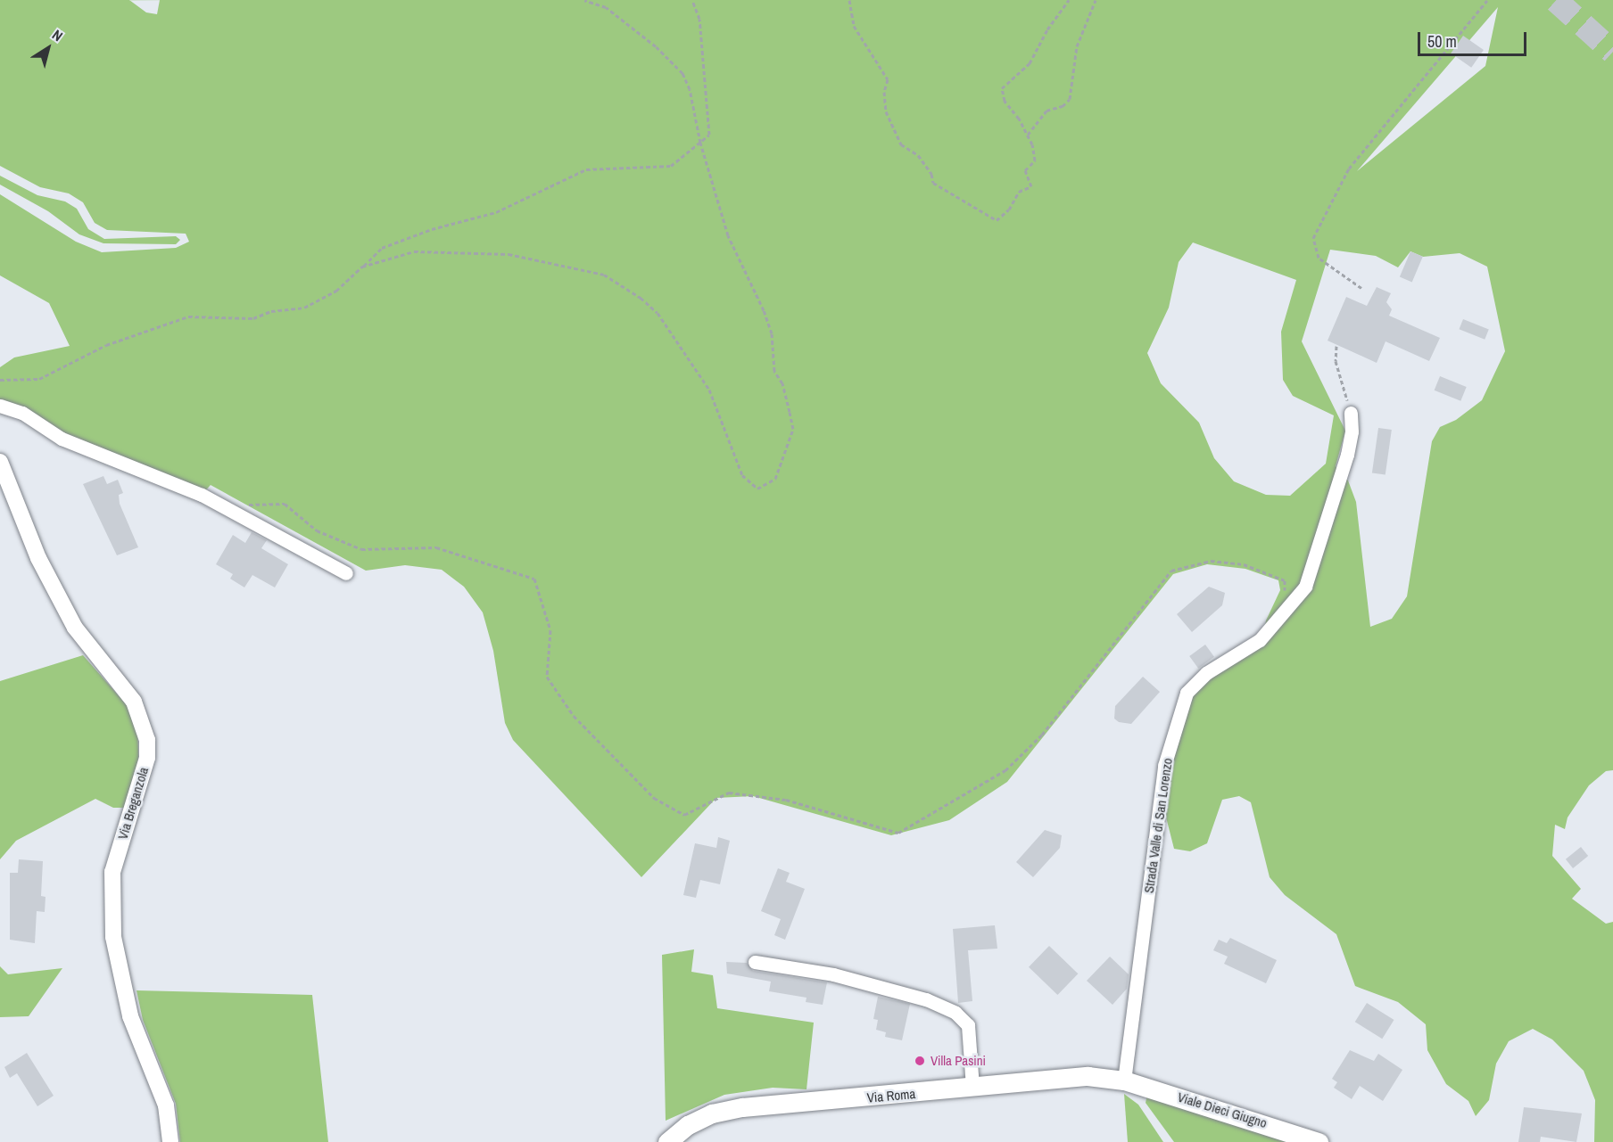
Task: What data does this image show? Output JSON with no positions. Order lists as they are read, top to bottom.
{
  "streets": {
    "main road": ["Via Roma", "Viale Dieci Giugno"],
    "street": ["Via Breganzola", "Strada Valle di San Lorenzo"]
  },
  "crossings": [
    ["Strada Valle di San Lorenzo", "Via Roma"],
    ["Strada Valle di San Lorenzo", "Viale Dieci Giugno"],
    ["Via Roma", "Viale Dieci Giugno"]
  ],
  "places": ["Villa Pasini"],
  "scale_bar": "50 m",
  "north": "top right"
}
